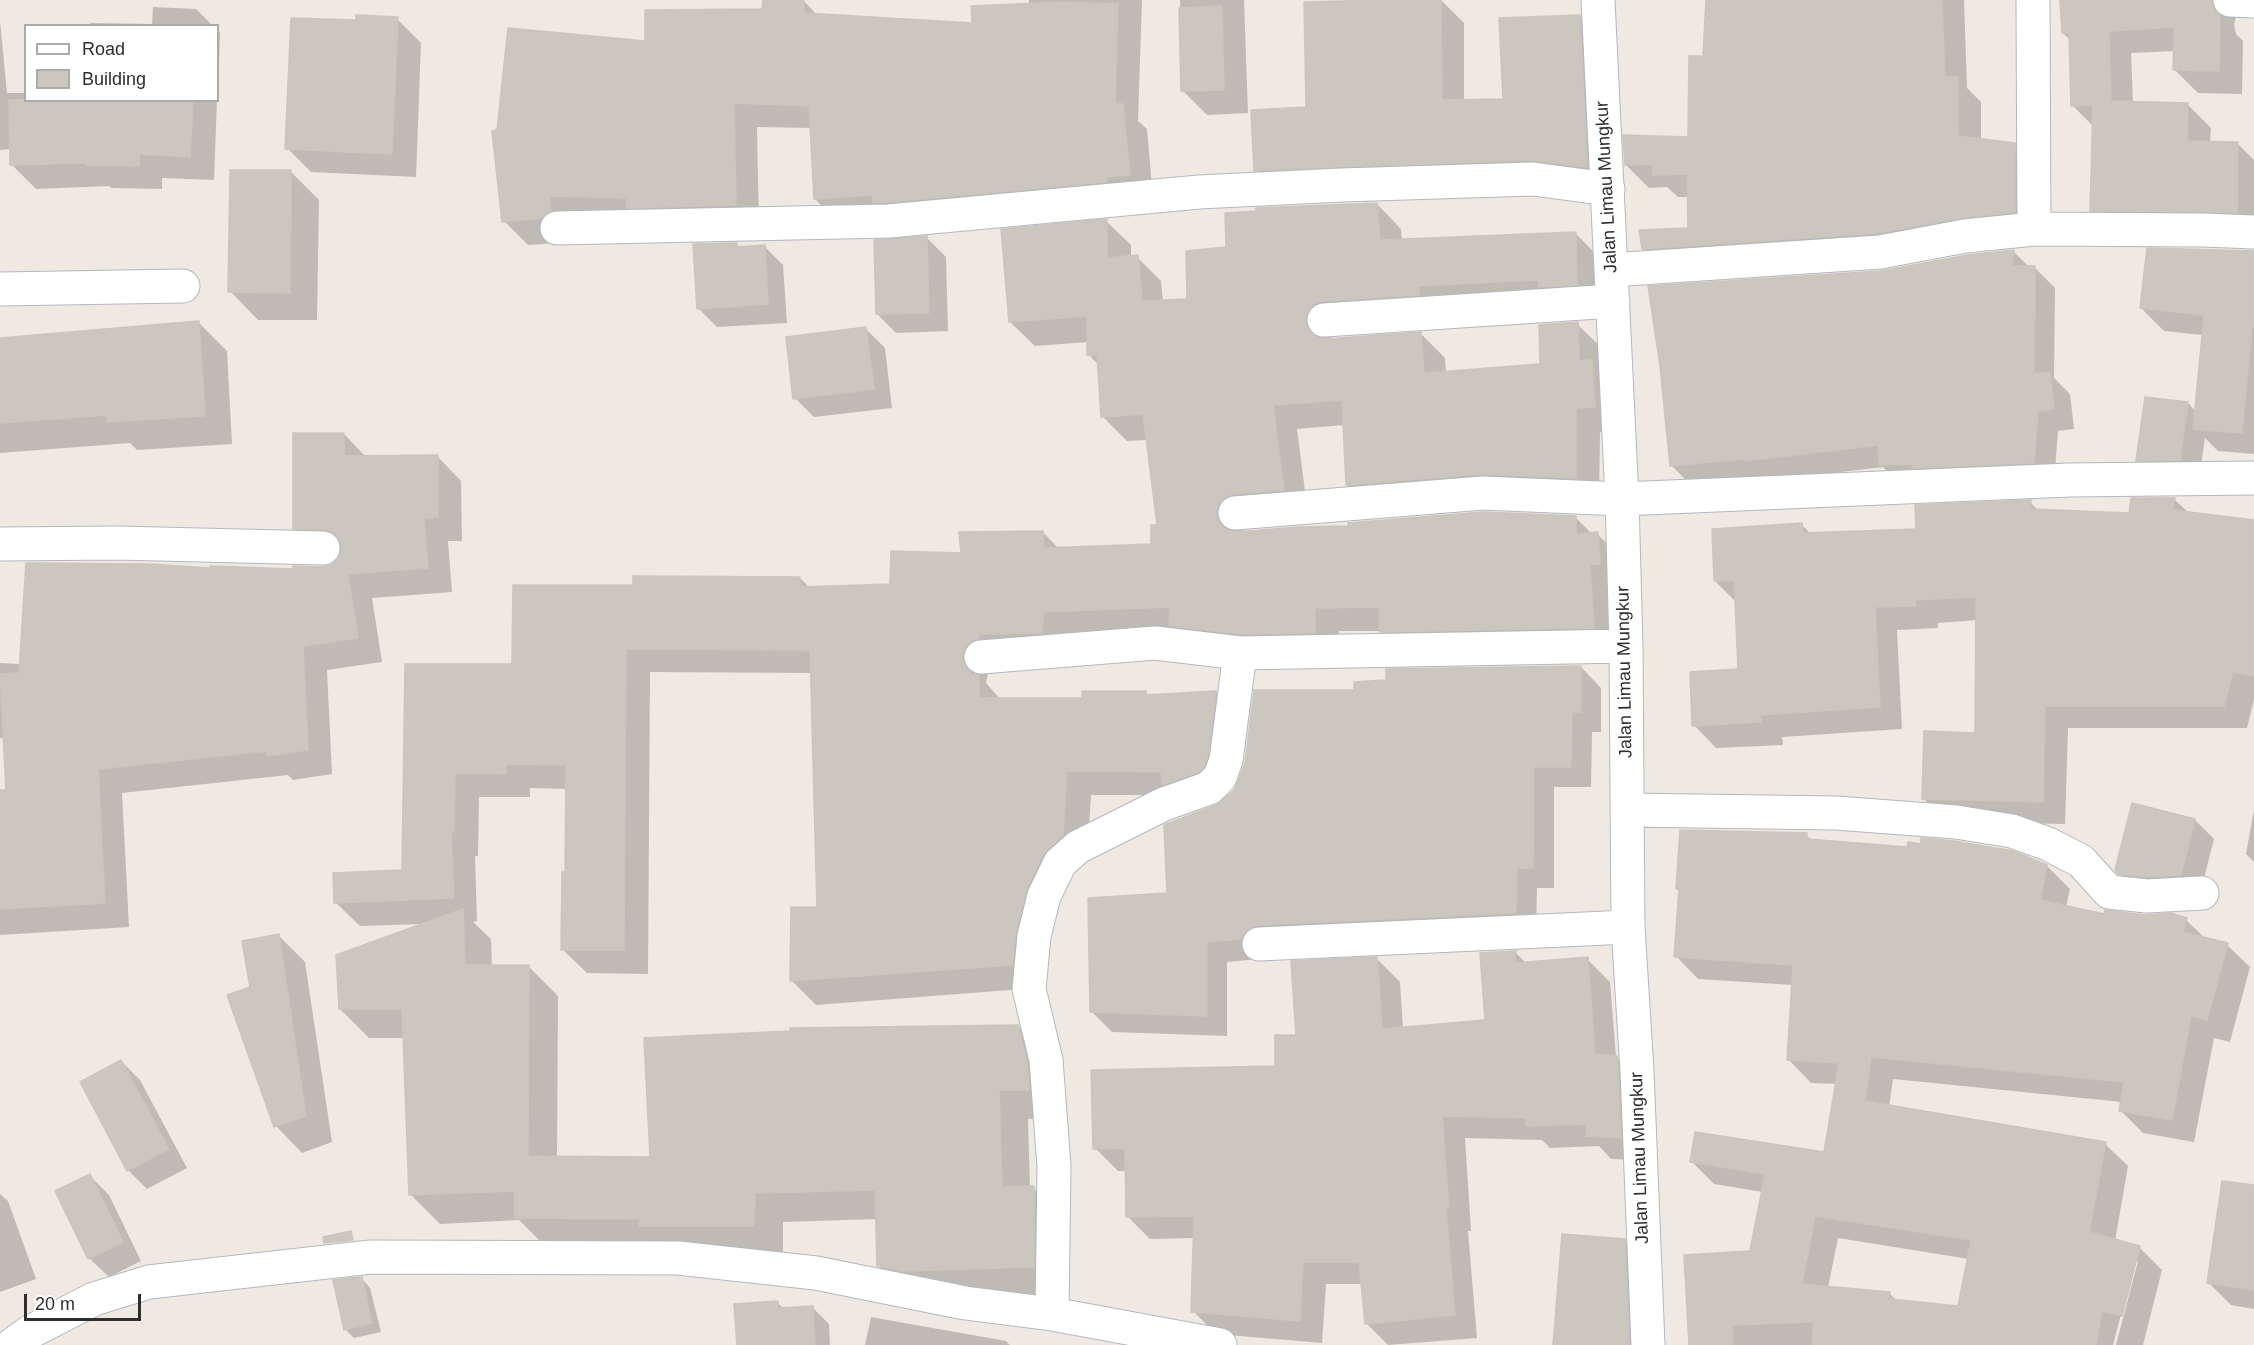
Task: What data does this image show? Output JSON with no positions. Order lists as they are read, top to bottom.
{
  "streets": {
    "street": ["Jalan Limau Mungkur"]
  },
  "legend": ["Road", "Building"],
  "scale_bar": "20 m"
}
